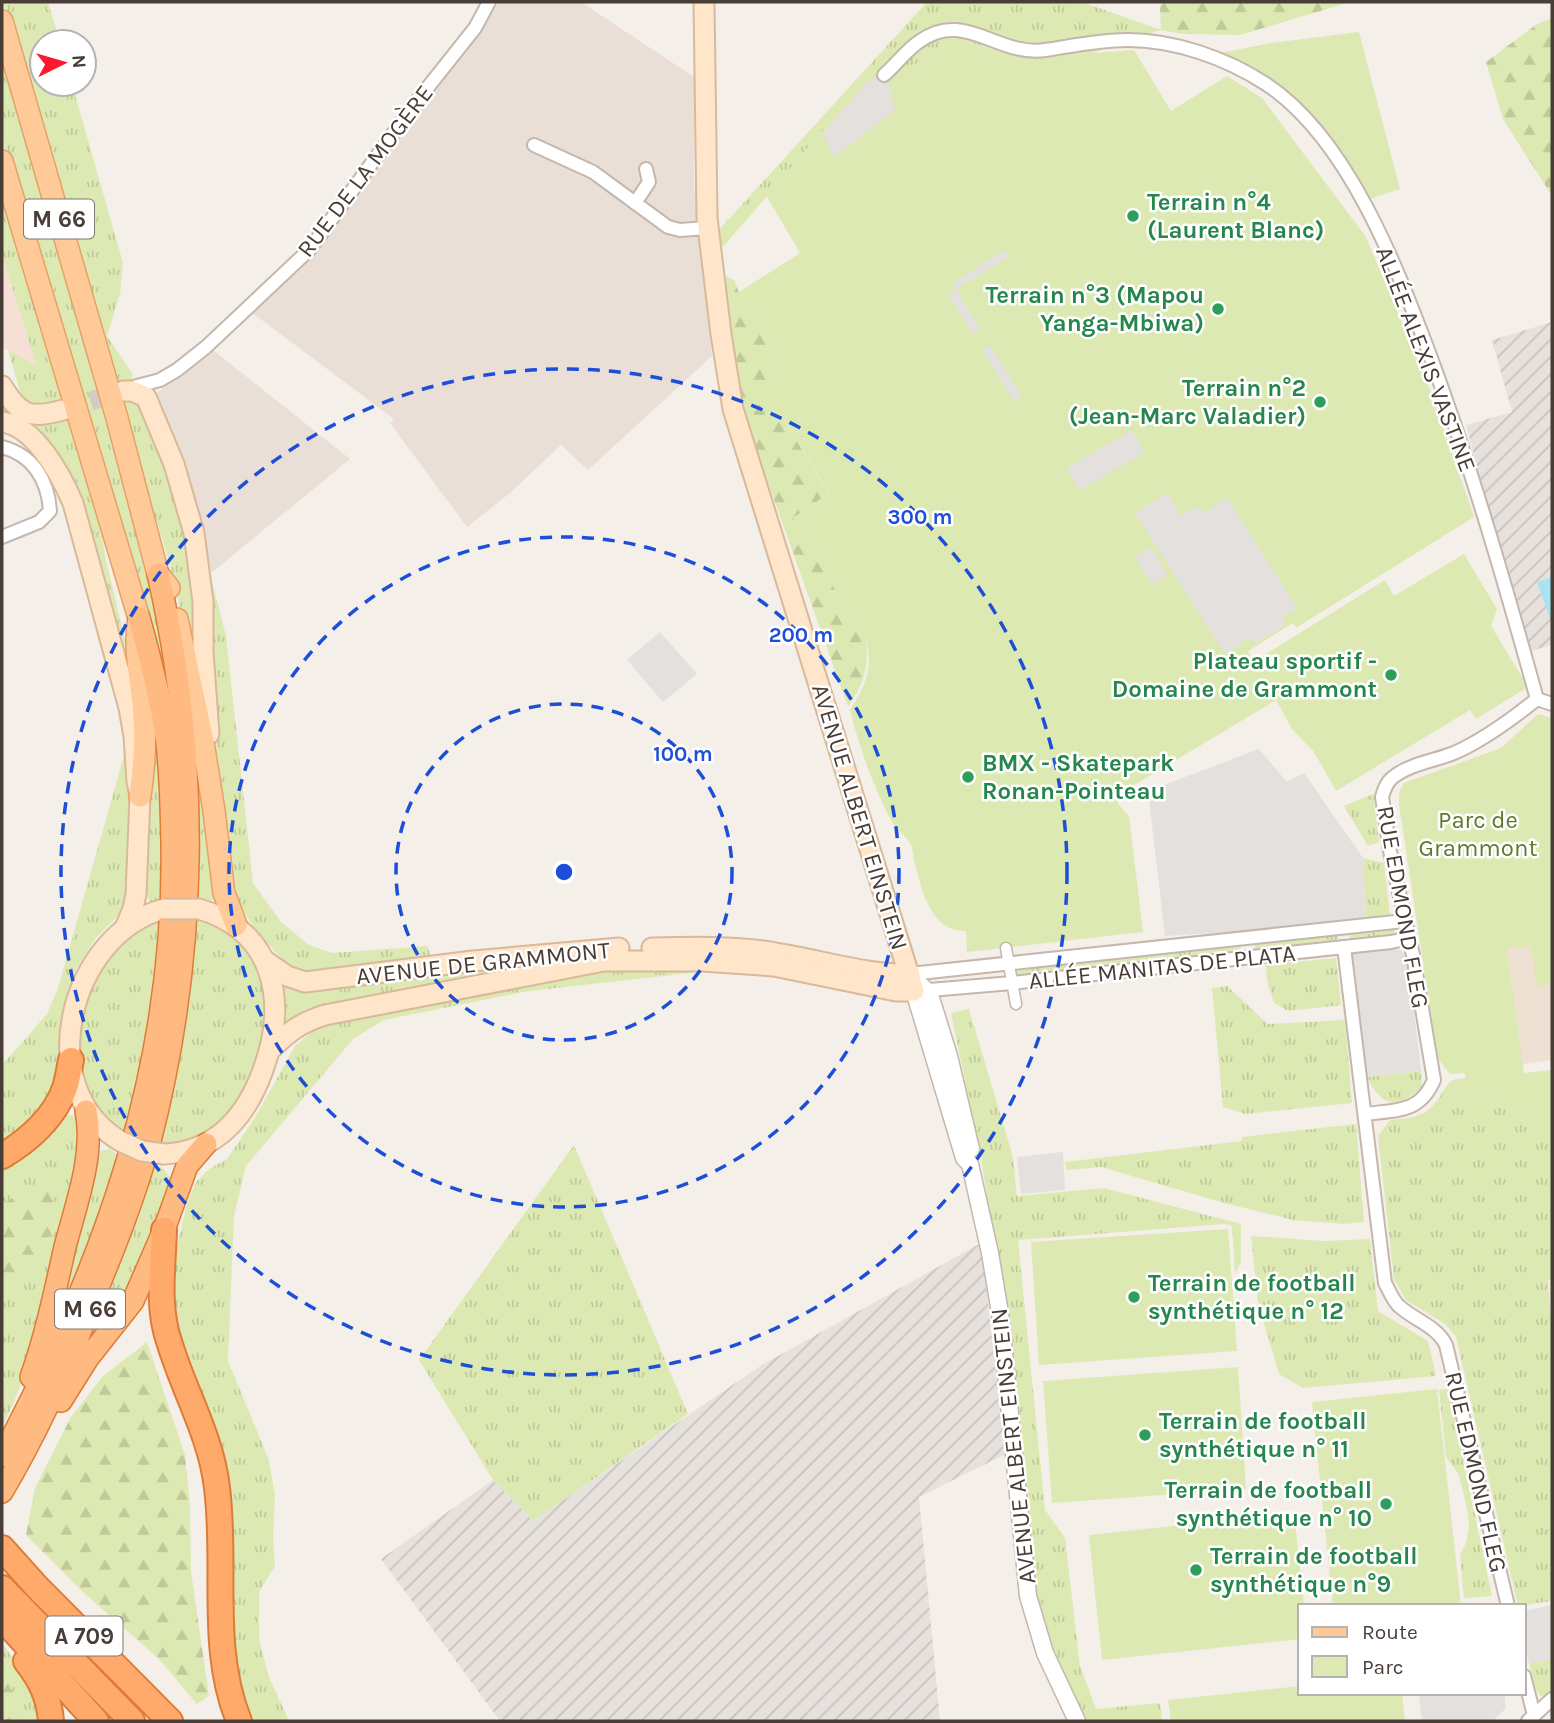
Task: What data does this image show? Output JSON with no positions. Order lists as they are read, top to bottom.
{
  "streets": {
    "highway": ["M 66", "A 709"],
    "main road": ["AVENUE ALBERT EINSTEIN", "AVENUE DE GRAMMONT"],
    "street": [
      "RUE DE LA MOGÈRE",
      "ALLÉE ALEXIS VASTINE",
      "RUE EDMOND FLEG",
      "ALLÉE MANITAS DE PLATA"
    ]
  },
  "crossings": [
    ["M 66", "AVENUE DE GRAMMONT"],
    ["ALLÉE ALEXIS VASTINE", "RUE EDMOND FLEG"],
    ["AVENUE ALBERT EINSTEIN", "AVENUE DE GRAMMONT"],
    ["AVENUE ALBERT EINSTEIN", "ALLÉE MANITAS DE PLATA"],
    ["RUE EDMOND FLEG", "ALLÉE MANITAS DE PLATA"],
    ["AVENUE DE GRAMMONT", "ALLÉE MANITAS DE PLATA"]
  ],
  "parks": ["Parc de Grammont"],
  "places": [
    "Terrain n°4 (Laurent Blanc)",
    "Terrain n°3 (Mapou Yanga-Mbiwa)",
    "Terrain n°2 (Jean-Marc Valadier)",
    "Plateau sportif - Domaine de Grammont",
    "BMX - Skatepark Ronan-Pointeau",
    "Terrain de football synthétique n° 12",
    "Terrain de football synthétique n° 11",
    "Terrain de football synthétique n° 10",
    "Terrain de football synthétique n°9"
  ],
  "legend": ["Route", "Parc"],
  "north": "right",
  "rings": ["300 m", "200 m", "100 m"]
}
